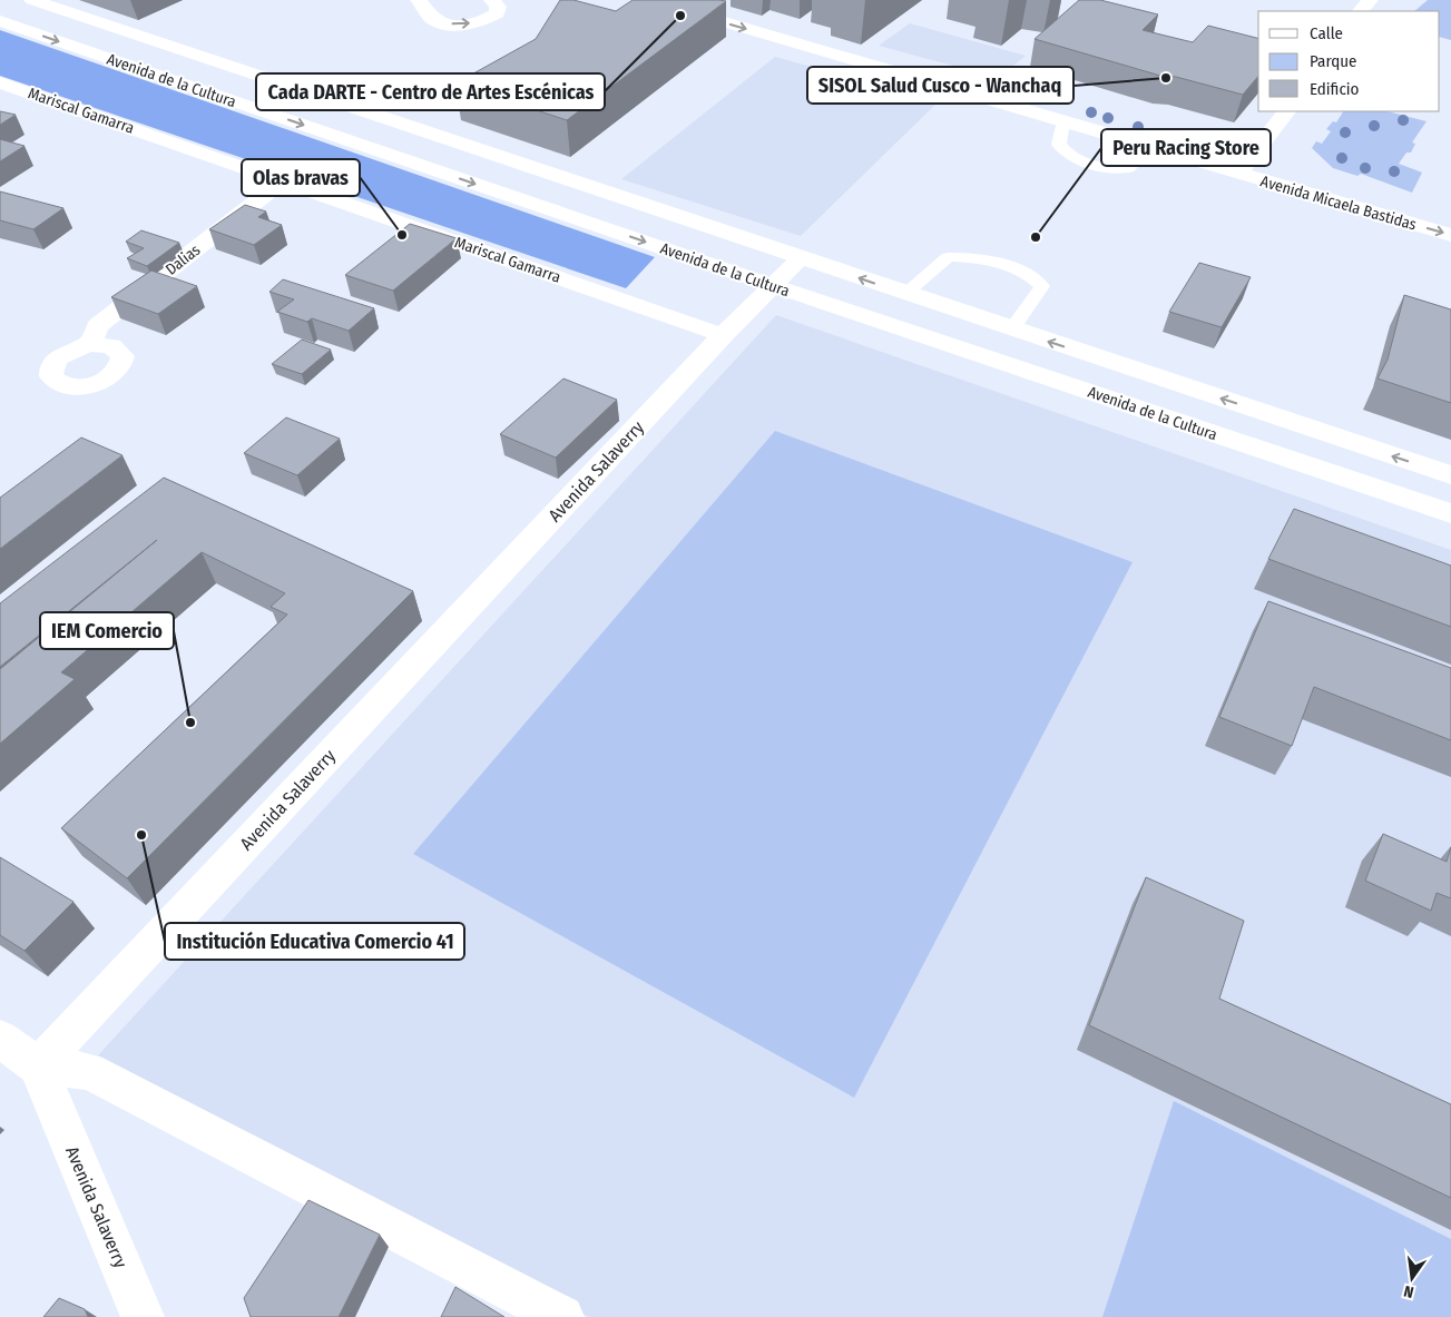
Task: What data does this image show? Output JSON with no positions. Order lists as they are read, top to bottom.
{
  "streets": {
    "street": [
      "Avenida de la Cultura",
      "Mariscal Gamarra",
      "Avenida Micaela Bastidas",
      "Dalias",
      "Avenida Salaverry"
    ]
  },
  "crossings": [
    ["Mariscal Gamarra", "Dalias"],
    ["Mariscal Gamarra", "Avenida Salaverry"]
  ],
  "one_way": ["Avenida Micaela Bastidas"],
  "places": [
    "Cada DARTE - Centro de Artes Escénicas",
    "SISOL Salud Cusco - Wanchaq",
    "Olas bravas",
    "Peru Racing Store",
    "IEM Comercio",
    "Institución Educativa Comercio 41"
  ],
  "legend": ["Calle", "Parque", "Edificio"],
  "north": "bottom"
}
